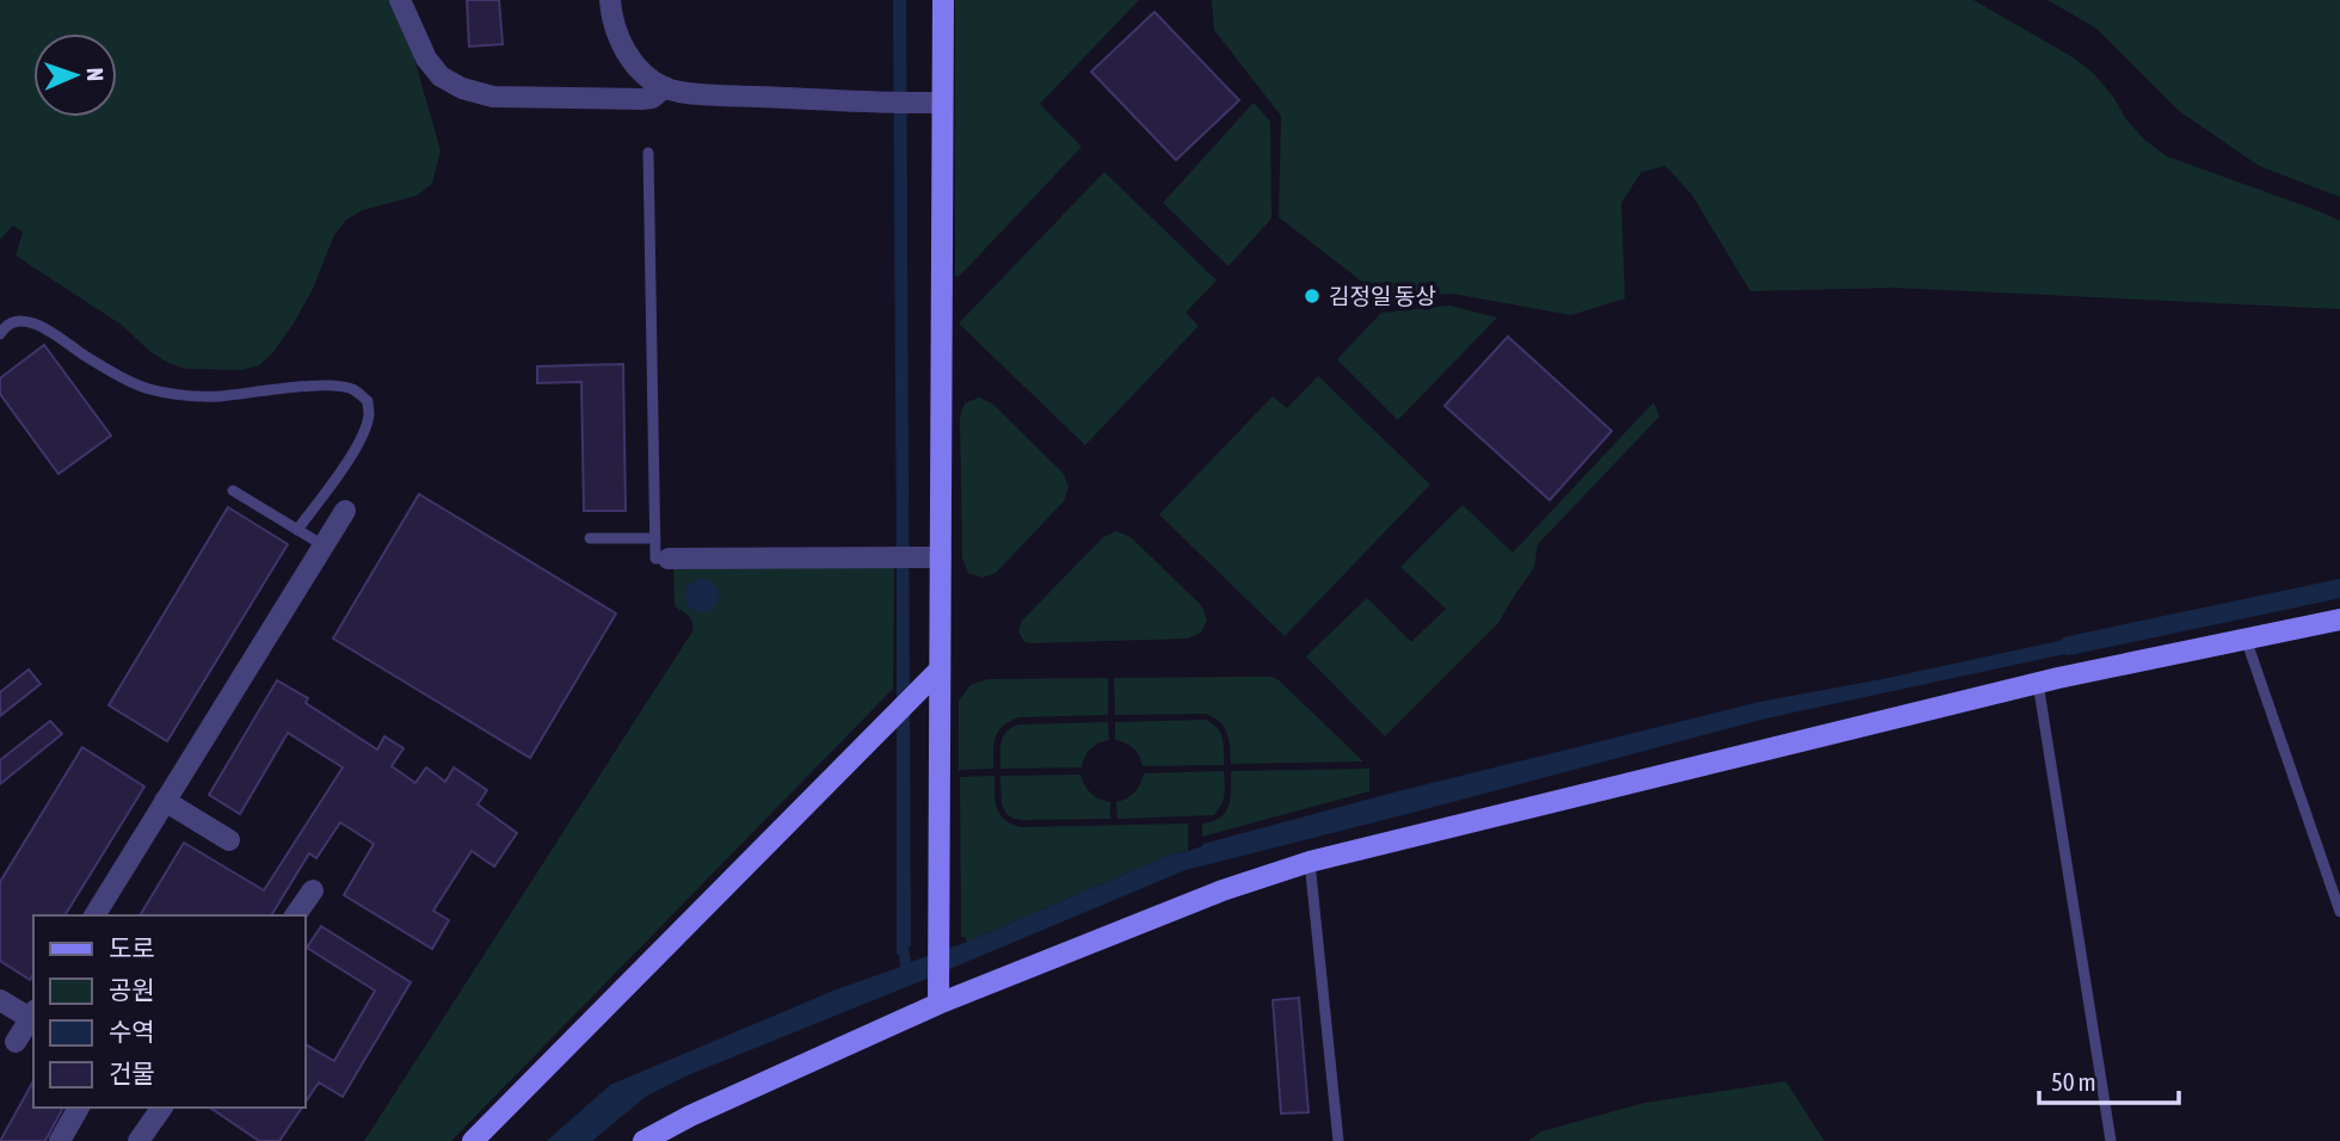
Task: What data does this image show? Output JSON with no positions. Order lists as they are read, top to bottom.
{
  "places": ["김정일 동상"],
  "legend": [
    "도로",
    "공원",
    "수역",
    "건물"
  ],
  "scale_bar": "50 m",
  "north": "right"
}
